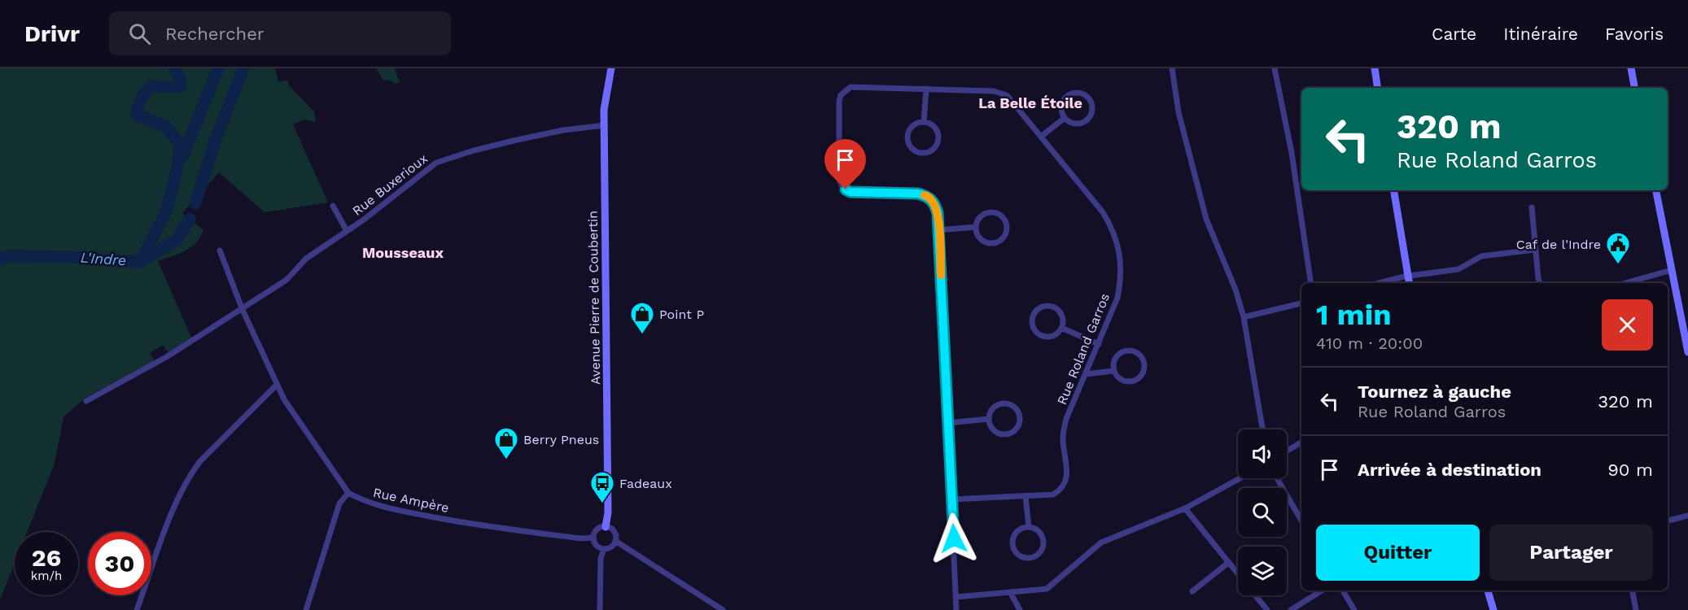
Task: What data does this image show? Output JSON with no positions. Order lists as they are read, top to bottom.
{
  "streets": {
    "street": [
      "Rue Buxerioux",
      "Avenue Pierre de Coubertin",
      "Rue Roland Garros",
      "Rue Ampère"
    ]
  },
  "crossings": [
    ["Rue Buxerioux", "Avenue Pierre de Coubertin"],
    ["Avenue Pierre de Coubertin", "Rue Ampère"]
  ],
  "districts": ["La Belle Étoile", "Mousseaux"],
  "water": ["L'Indre"],
  "places": {
    "public building": ["Caf de l'Indre"],
    "shop": ["Point P", "Berry Pneus"],
    "bus stop": ["Fadeaux"]
  },
  "page": {
    "header": "Drivr",
    "search": "Rechercher",
    "nav": ["Carte", "Itinéraire", "Favoris"],
    "turn": ["320 m", "Rue Roland Garros"],
    "heading": ["1 min", "410 m · 20:00"],
    "list": [
      {
        "name": "Tournez à gauche",
        "note": "Rue Roland Garros",
        "value": "320 m"
      },
      {
        "name": "Arrivée à destination",
        "value": "90 m"
      }
    ],
    "buttons": ["Quitter", "Partager"],
    "speed": "26 km/h",
    "limit": "30"
  }
}
